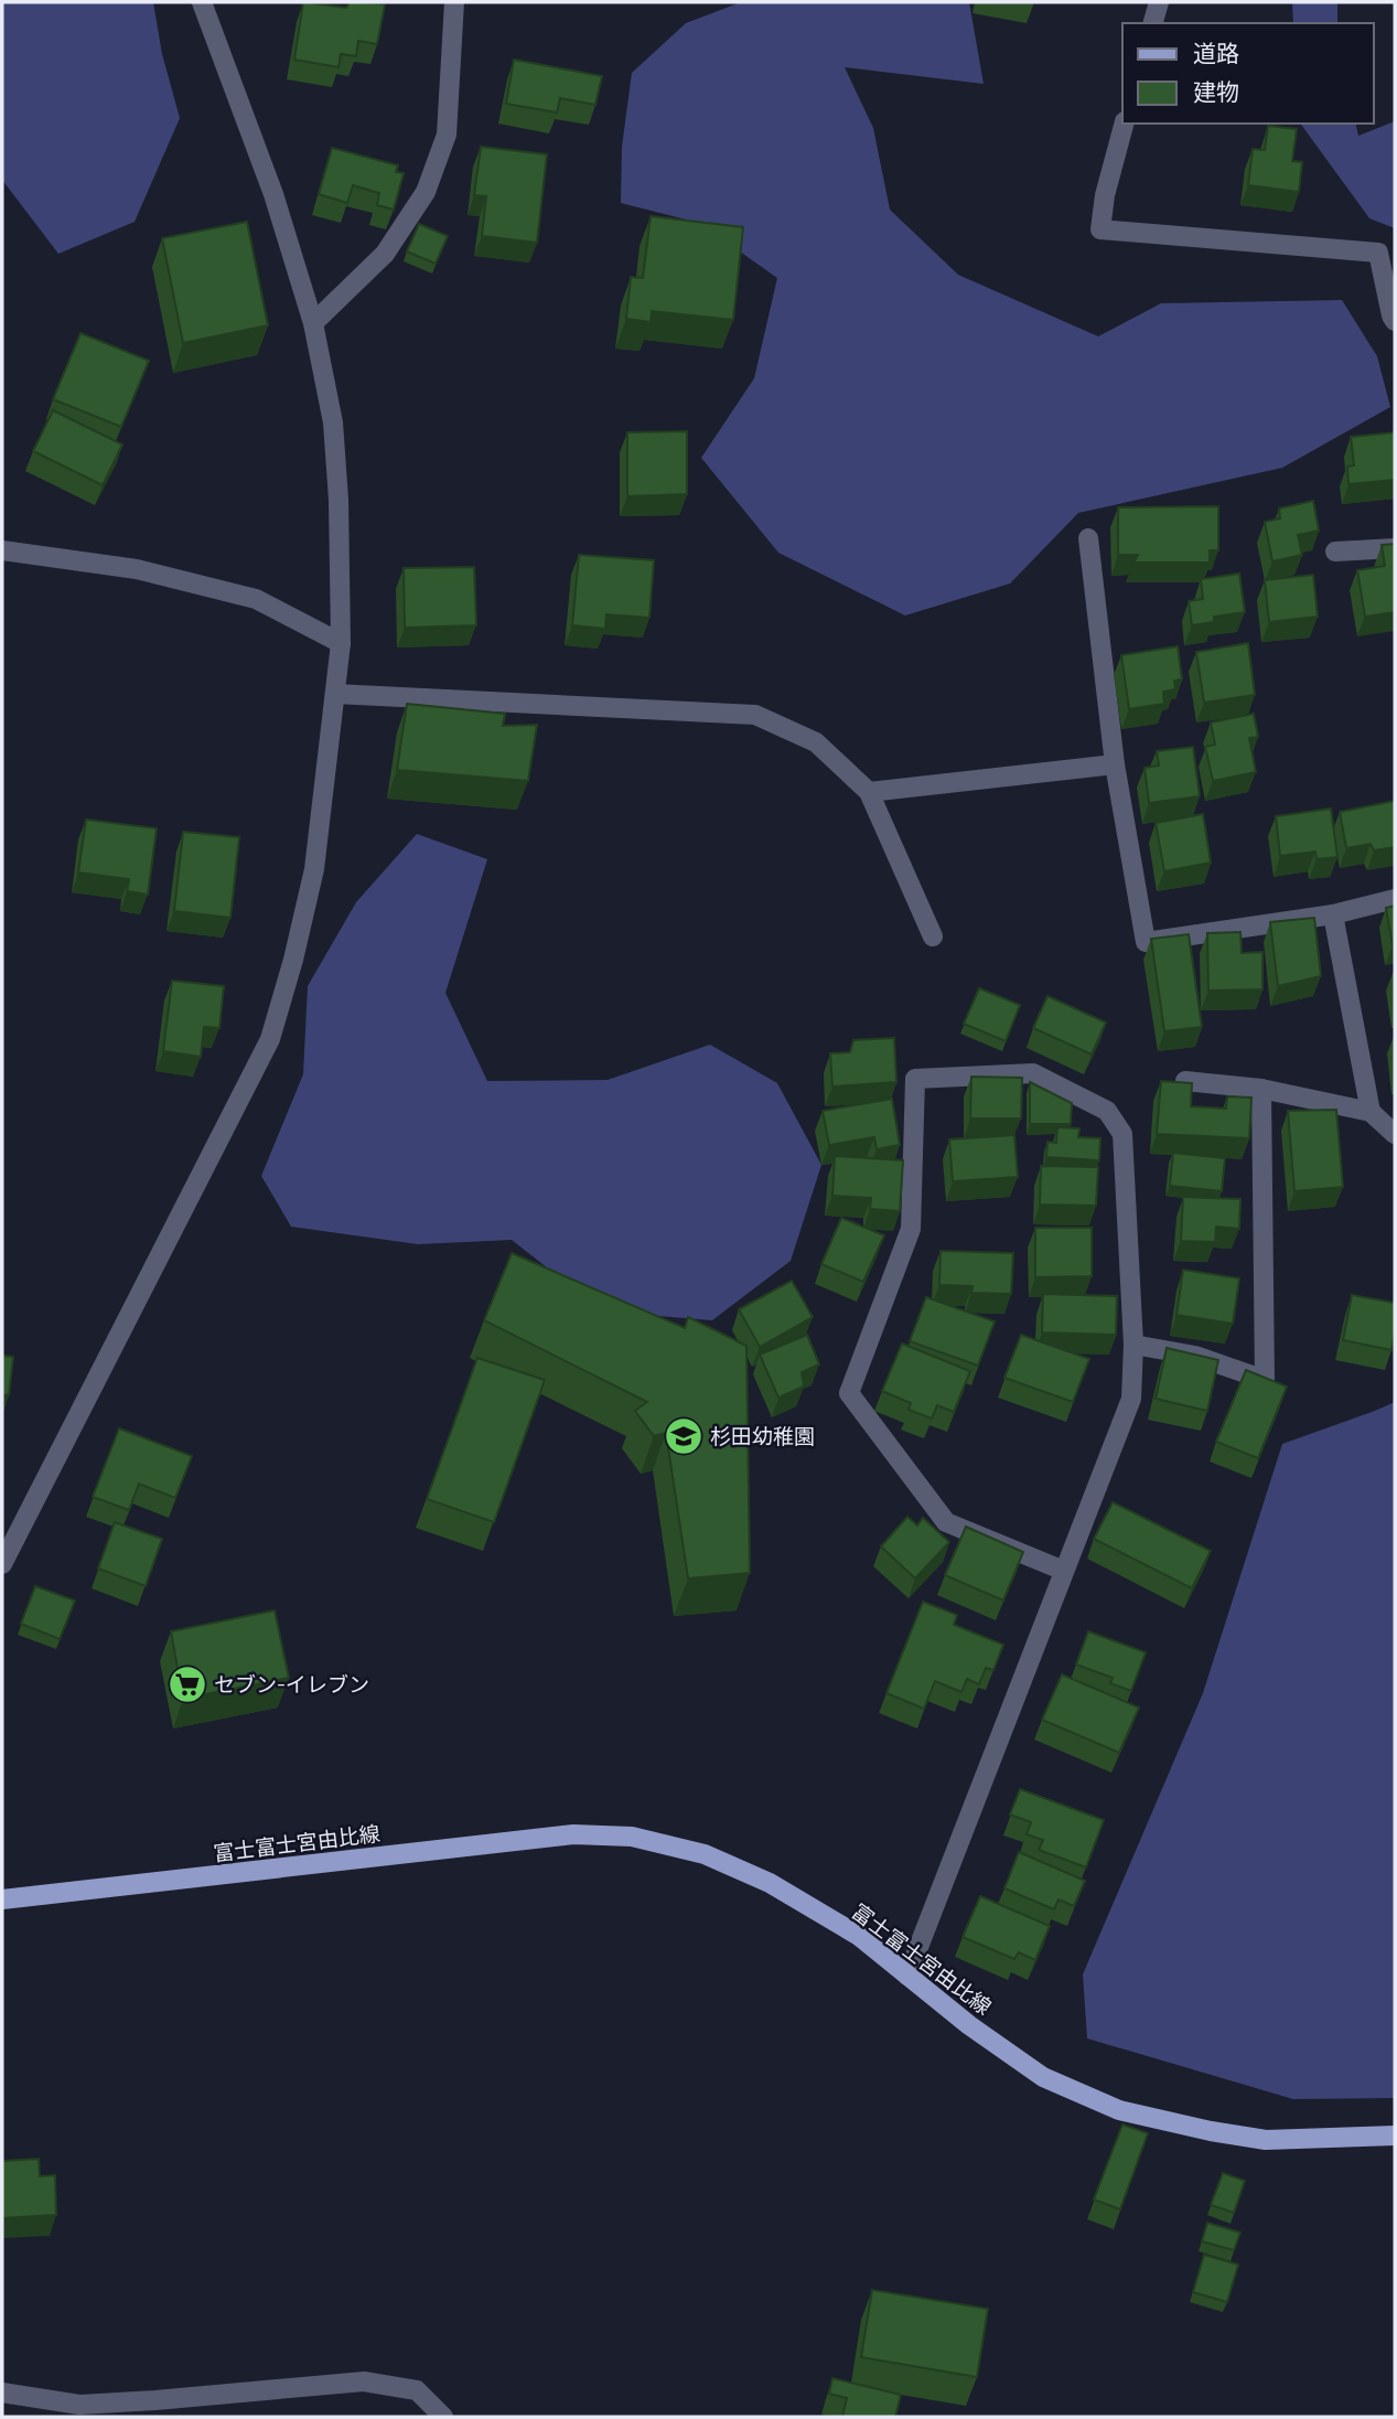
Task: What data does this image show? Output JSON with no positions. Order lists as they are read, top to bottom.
{
  "streets": {
    "main road": ["富士富士宮由比線"]
  },
  "places": {
    "school or university": ["杉田幼稚園"],
    "supermarket": ["セブン-イレブン"]
  },
  "legend": ["道路", "建物"]
}
